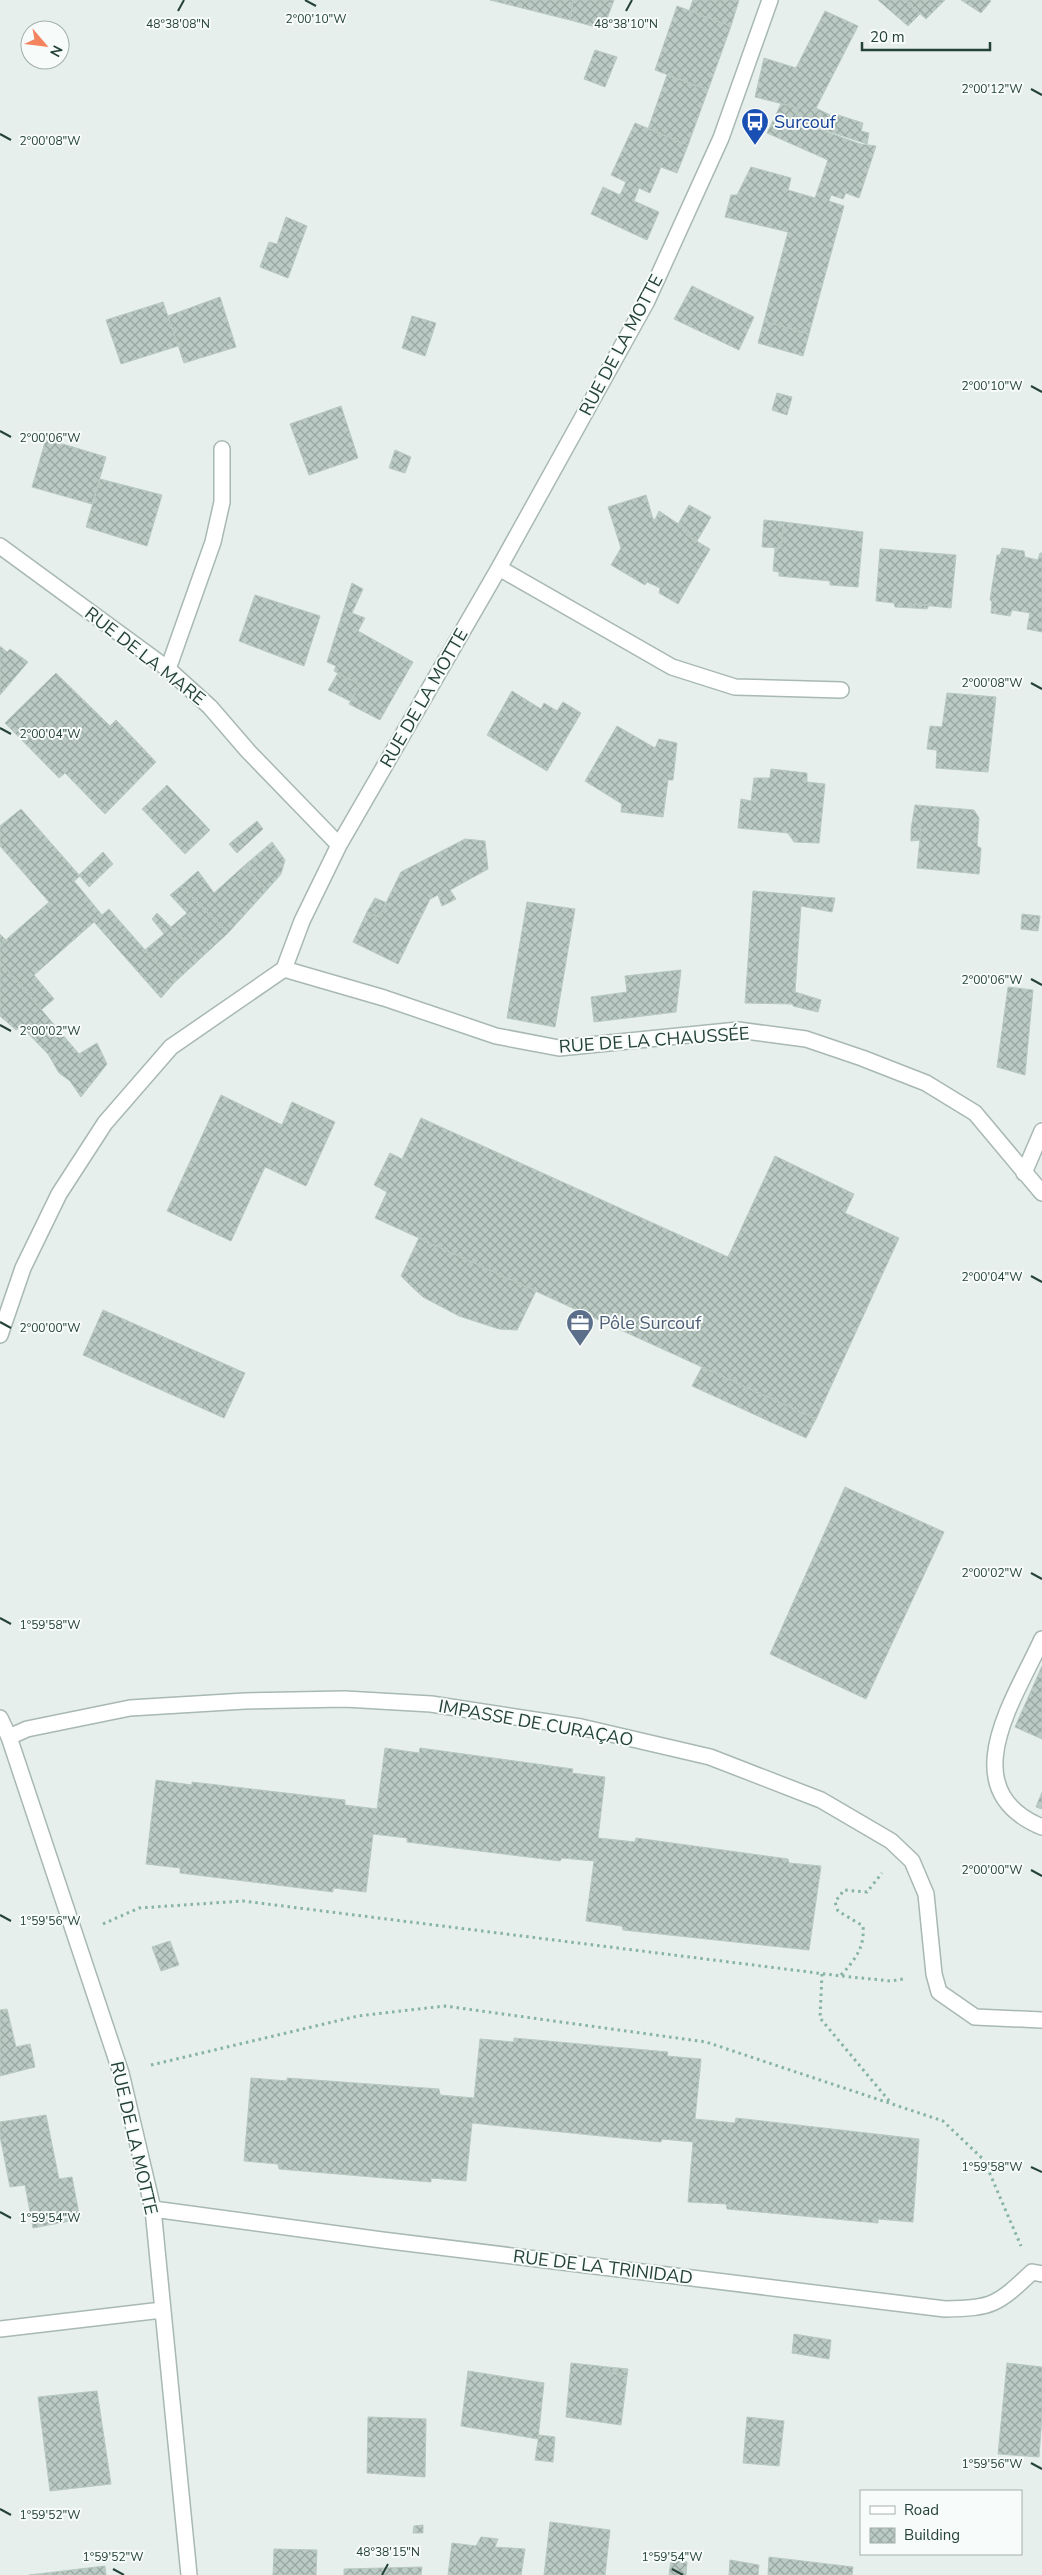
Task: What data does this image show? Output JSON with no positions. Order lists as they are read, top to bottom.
{
  "streets": {
    "street": [
      "RUE DE LA MOTTE",
      "RUE DE LA MARE",
      "RUE DE LA CHAUSSÉE",
      "IMPASSE DE CURAÇAO",
      "RUE DE LA TRINIDAD"
    ]
  },
  "crossings": [
    ["RUE DE LA MOTTE", "RUE DE LA MARE"],
    ["RUE DE LA MOTTE", "RUE DE LA CHAUSSÉE"],
    ["RUE DE LA MOTTE", "IMPASSE DE CURAÇAO"],
    ["RUE DE LA MOTTE", "RUE DE LA TRINIDAD"]
  ],
  "places": {
    "bus stop": ["Surcouf"],
    "office": ["Pôle Surcouf"]
  },
  "legend": ["Road", "Building"],
  "scale_bar": "20 m",
  "north": "bottom right",
  "coordinates": [
    "2°00'10\"W",
    "48°38'08\"N",
    "48°38'10\"N",
    "2°00'12\"W",
    "2°00'08\"W",
    "2°00'06\"W",
    "2°00'04\"W",
    "2°00'02\"W",
    "2°00'00\"W",
    "1°59'58\"W",
    "1°59'56\"W",
    "1°59'54\"W",
    "1°59'52\"W",
    "48°38'15\"N"
  ]
}
